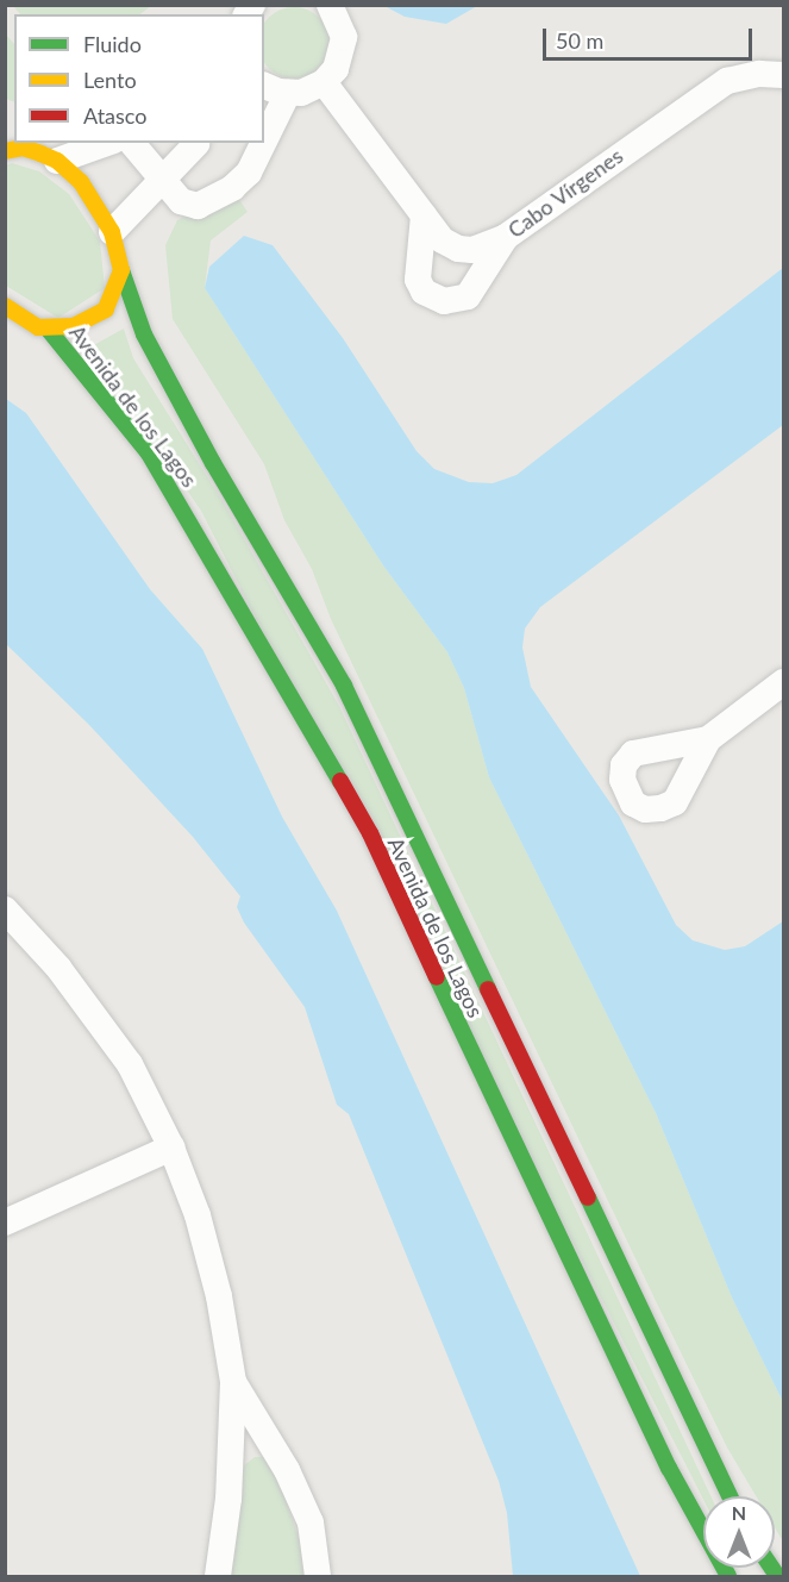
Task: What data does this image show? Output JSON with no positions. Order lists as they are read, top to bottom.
{
  "streets": {
    "street": ["Cabo Vírgenes", "Avenida de los Lagos"]
  },
  "legend": ["Fluido", "Lento", "Atasco"],
  "scale_bar": "50 m",
  "north": "top"
}
